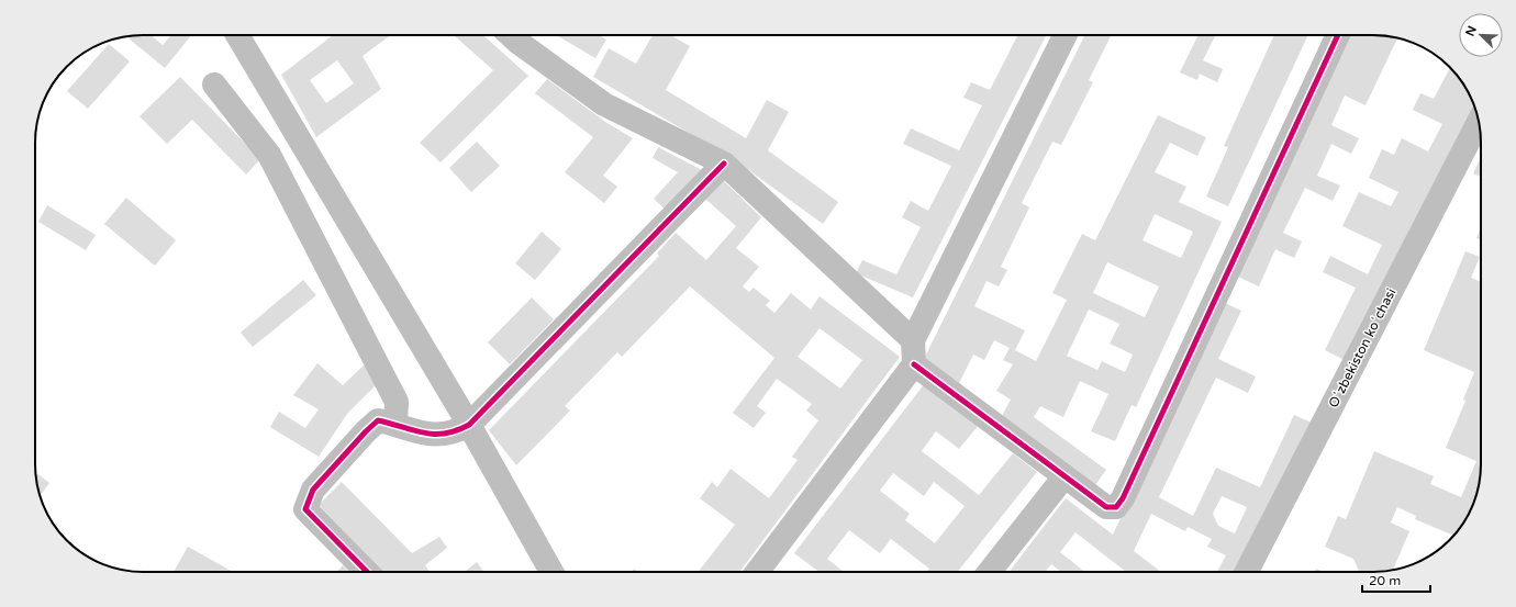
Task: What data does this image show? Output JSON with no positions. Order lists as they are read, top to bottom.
{
  "streets": {
    "street": ["Oʻzbekiston koʻchasi"]
  },
  "scale_bar": "20 m",
  "north": "top left"
}
